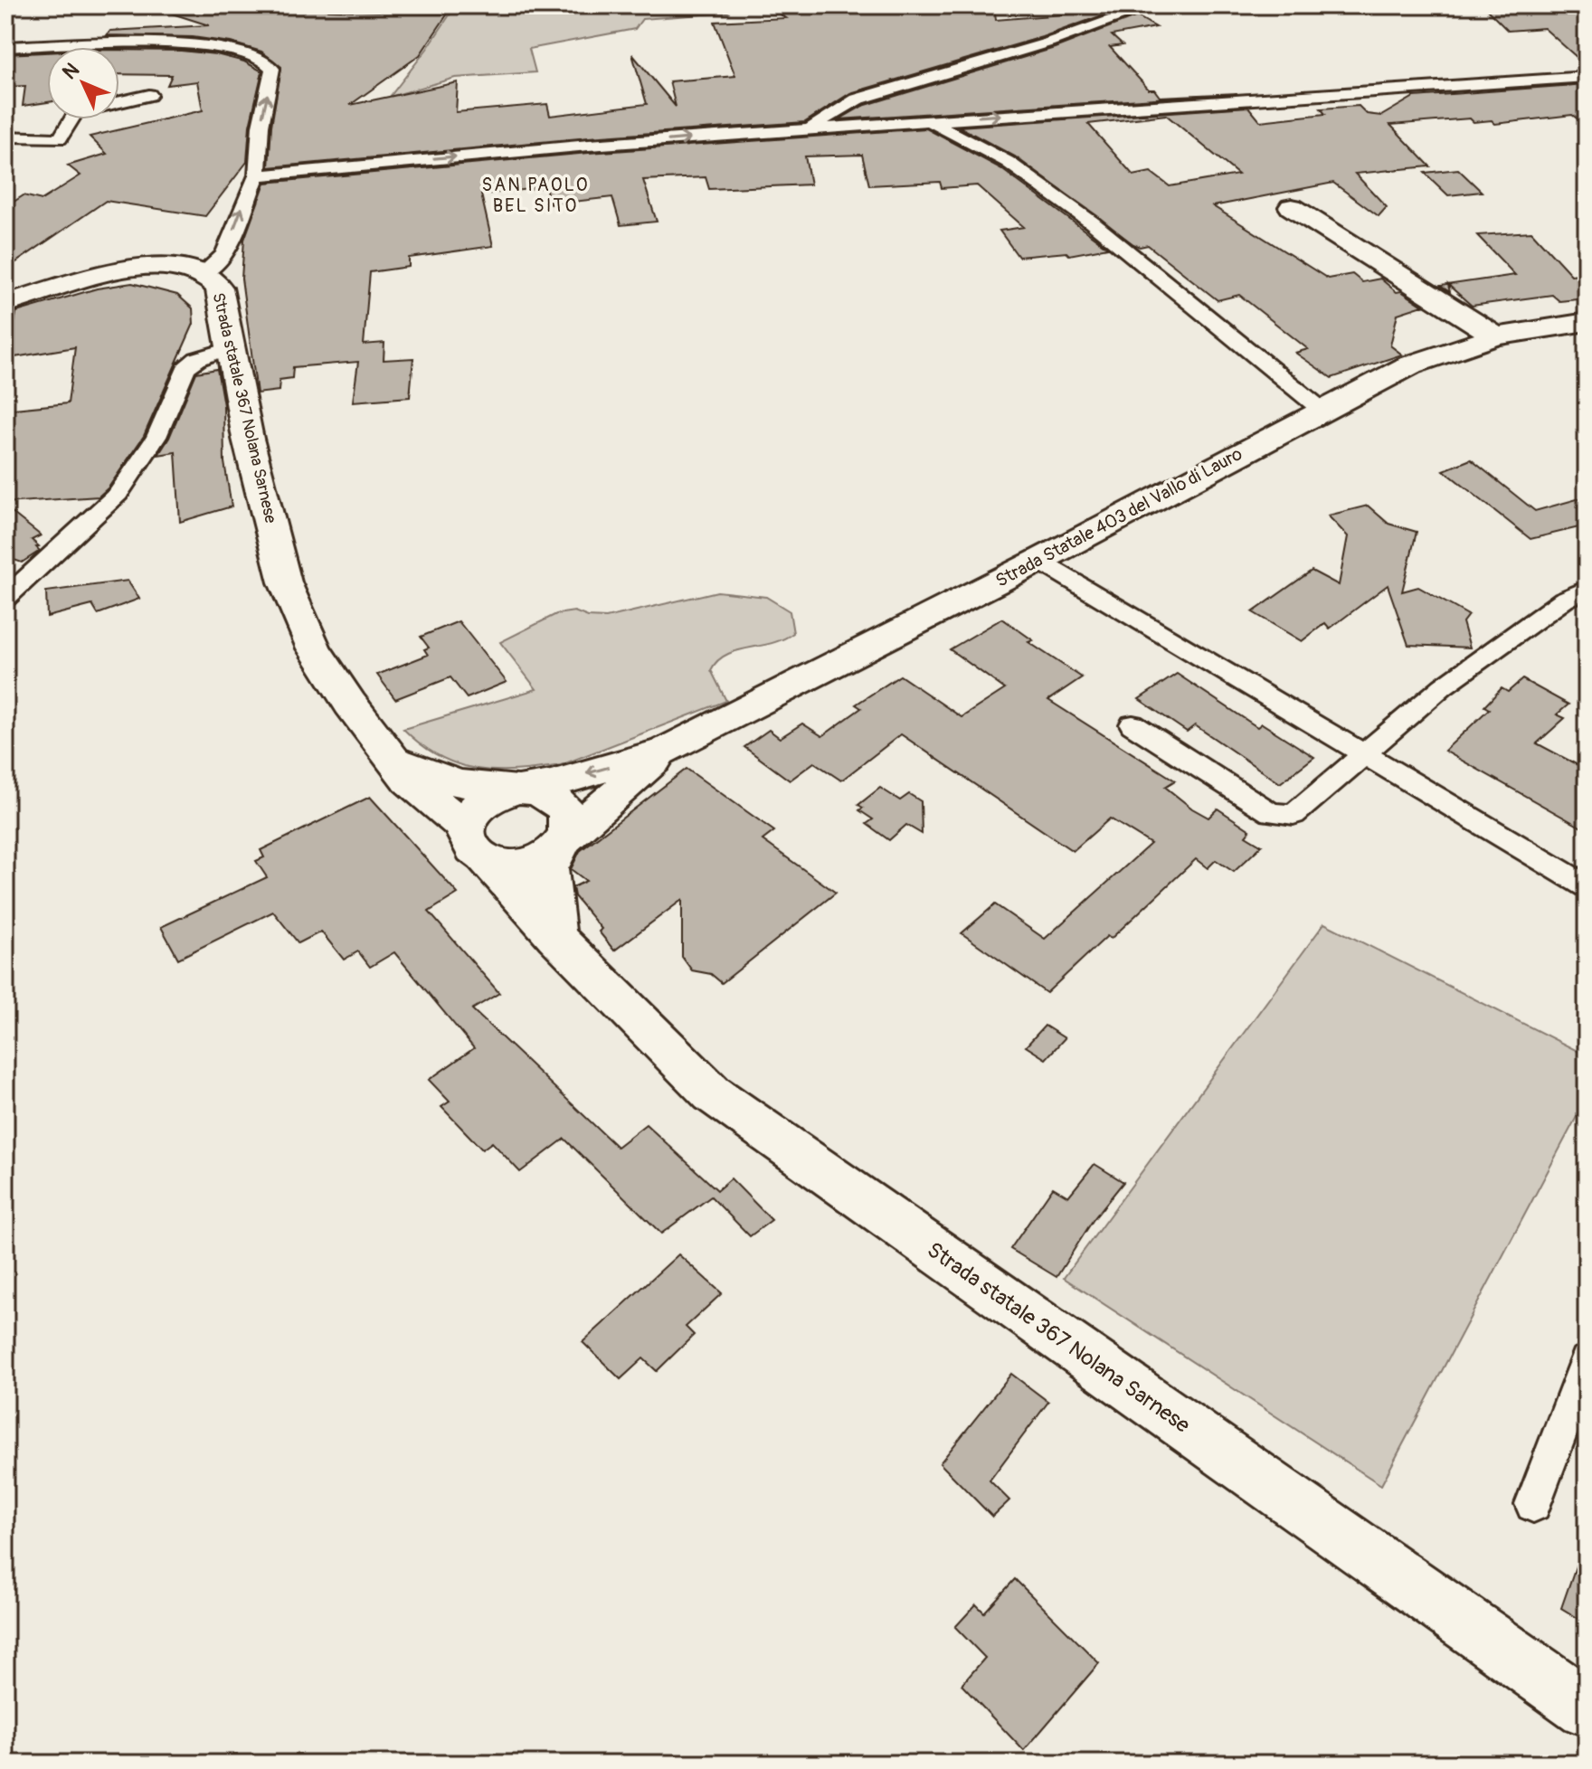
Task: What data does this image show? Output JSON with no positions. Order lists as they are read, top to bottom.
{
  "streets": {
    "main road": ["Strada statale 367 Nolana Sarnese", "Strada Statale 403 del Vallo di Lauro"]
  },
  "crossings": [
    ["Strada statale 367 Nolana Sarnese", "Strada Statale 403 del Vallo di Lauro"]
  ],
  "districts": ["SAN PAOLO BEL SITO"],
  "north": "top left"
}
